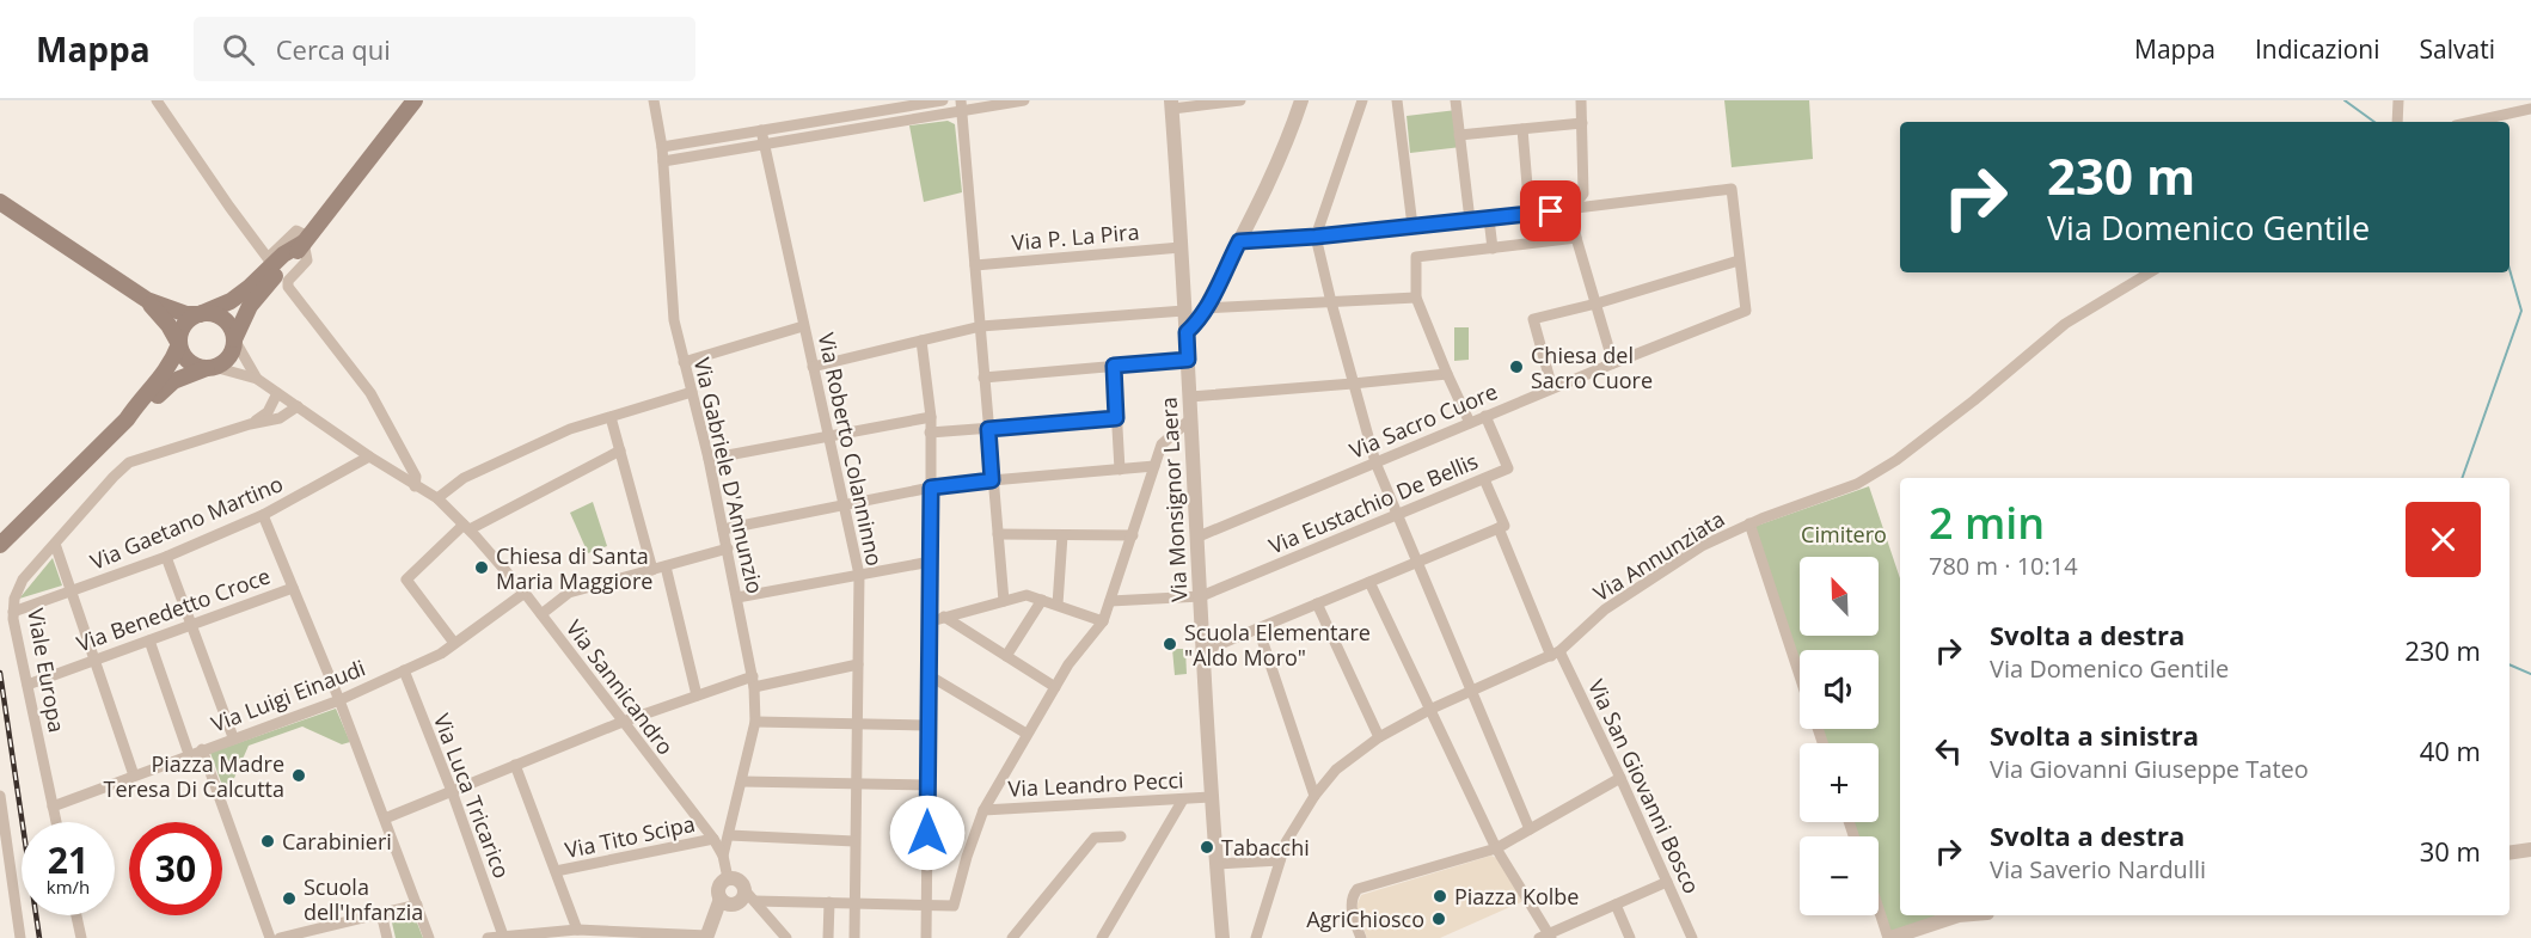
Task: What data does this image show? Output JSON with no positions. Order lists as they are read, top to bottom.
{
  "streets": {
    "street": [
      "Via P. La Pira",
      "Via Sacro Cuore",
      "Via Roberto Colanninno",
      "Via Gabriele D'Annunzio",
      "Via Monsignor Laera",
      "Via Eustachio De Bellis",
      "Via Gaetano Martino",
      "Via Annunziata",
      "Via Benedetto Croce",
      "Viale Europa",
      "Via Sannicandro",
      "Via Luigi Einaudi",
      "Via Leandro Pecci",
      "Via San Giovanni Bosco",
      "Via Luca Tricarico",
      "Via Tito Scipa"
    ]
  },
  "crossings": [
    ["Via P. La Pira", "Via Monsignor Laera"],
    ["Via Sacro Cuore", "Via Monsignor Laera"],
    ["Via Sacro Cuore", "Via Eustachio De Bellis"],
    ["Via Gabriele D'Annunzio", "Via Sannicandro"],
    ["Via Monsignor Laera", "Via Eustachio De Bellis"],
    ["Via Monsignor Laera", "Via Leandro Pecci"],
    ["Via Eustachio De Bellis", "Via San Giovanni Bosco"],
    ["Via Gaetano Martino", "Viale Europa"],
    ["Via Gaetano Martino", "Via Sannicandro"],
    ["Via Annunziata", "Via San Giovanni Bosco"],
    ["Via Benedetto Croce", "Viale Europa"],
    ["Viale Europa", "Via Sannicandro"],
    ["Viale Europa", "Via Luigi Einaudi"],
    ["Via Sannicandro", "Via Luigi Einaudi"],
    ["Via Sannicandro", "Via Tito Scipa"],
    ["Via Luigi Einaudi", "Via Luca Tricarico"]
  ],
  "parks": ["Cimitero"],
  "places": [
    "Chiesa del Sacro Cuore",
    "Chiesa di Santa Maria Maggiore",
    "Scuola Elementare \"Aldo Moro\"",
    "Piazza Madre Teresa Di Calcutta",
    "Carabinieri",
    "Tabacchi",
    "Piazza Kolbe",
    "Scuola dell'Infanzia",
    "AgriChiosco"
  ],
  "north": "top left",
  "page": {
    "header": "Mappa",
    "search": "Cerca qui",
    "nav": ["Mappa", "Indicazioni", "Salvati"],
    "turn": ["230 m", "Via Domenico Gentile"],
    "heading": ["2 min", "780 m · 10:14"],
    "map_buttons": ["+", "−"],
    "list": [
      {
        "name": "Svolta a destra",
        "note": "Via Domenico Gentile",
        "value": "230 m"
      },
      {
        "name": "Svolta a sinistra",
        "note": "Via Giovanni Giuseppe Tateo",
        "value": "40 m"
      },
      {
        "name": "Svolta a destra",
        "note": "Via Saverio Nardulli",
        "value": "30 m"
      }
    ],
    "speed": "21 km/h",
    "limit": "30"
  }
}
